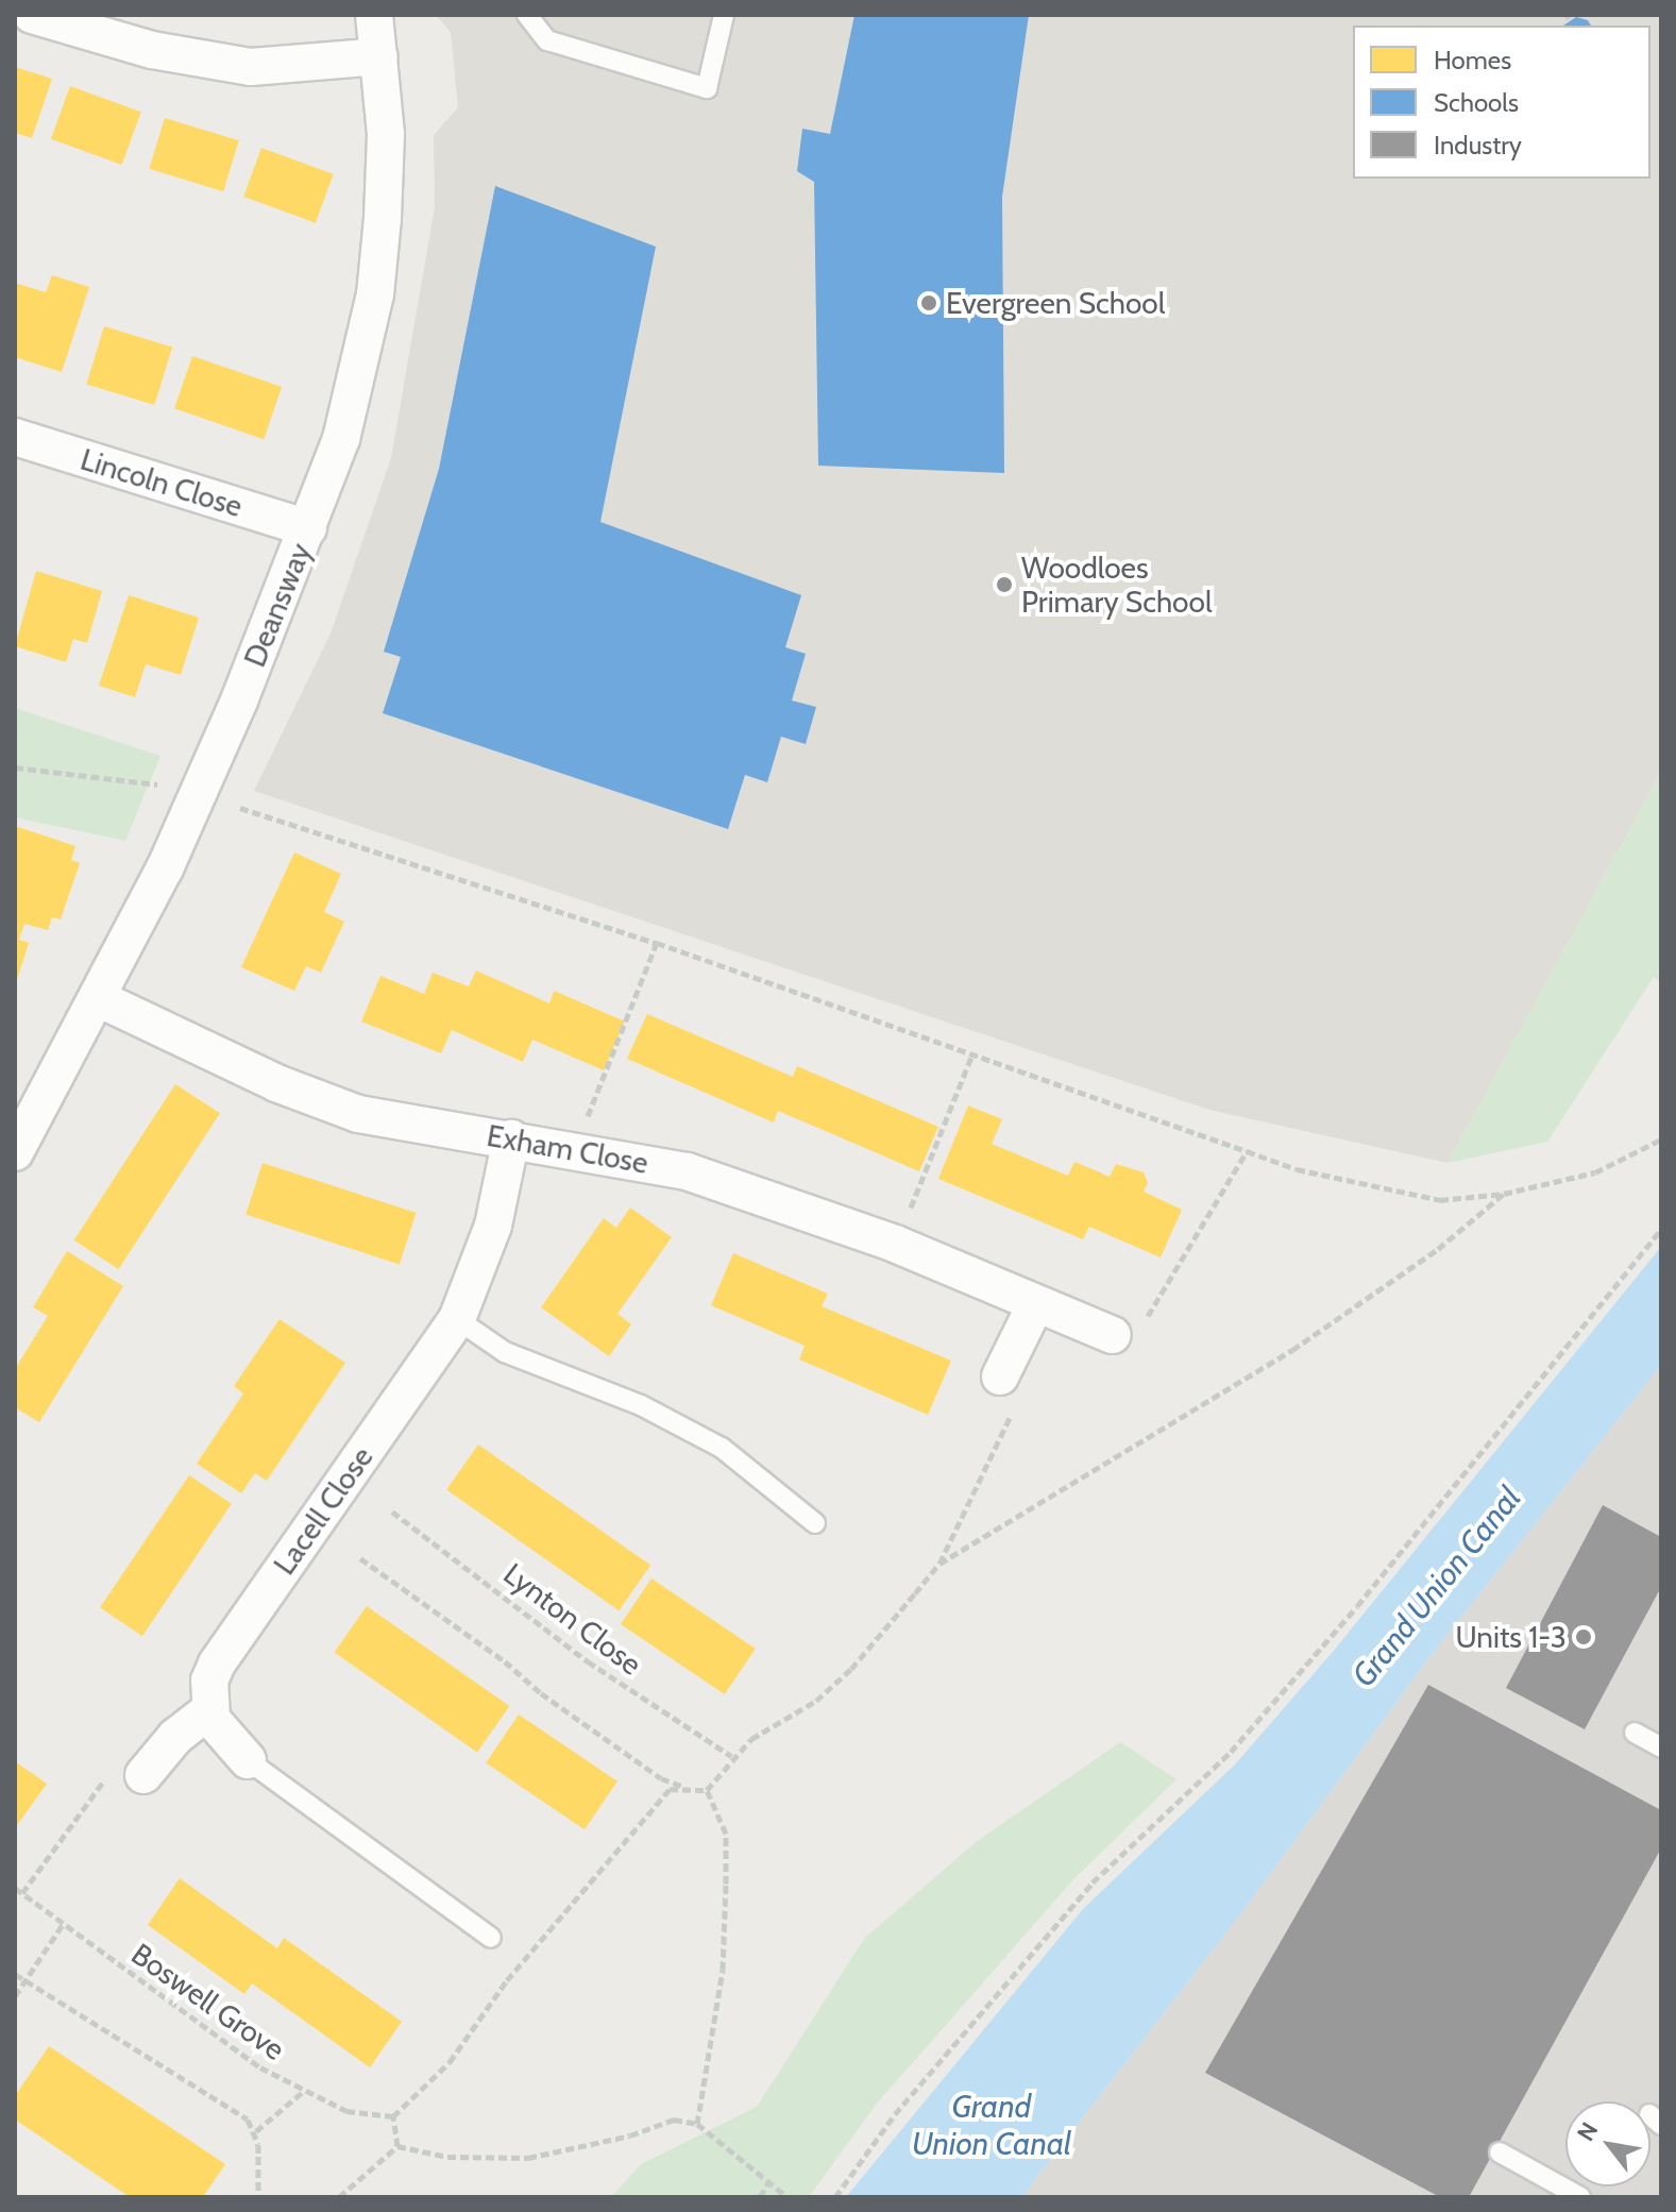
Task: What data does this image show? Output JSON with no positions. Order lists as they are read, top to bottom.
{
  "streets": {
    "street": [
      "Lincoln Close",
      "Deansway",
      "Exham Close",
      "Lacell Close"
    ],
    "path": ["Lynton Close", "Boswell Grove"]
  },
  "crossings": [
    ["Lincoln Close", "Deansway"],
    ["Deansway", "Exham Close"],
    ["Exham Close", "Lacell Close"]
  ],
  "water": ["Grand Union Canal"],
  "places": ["Evergreen School", "Woodloes Primary School", "Units 1-3"],
  "legend": ["Homes", "Schools", "Industry"],
  "north": "top left"
}
